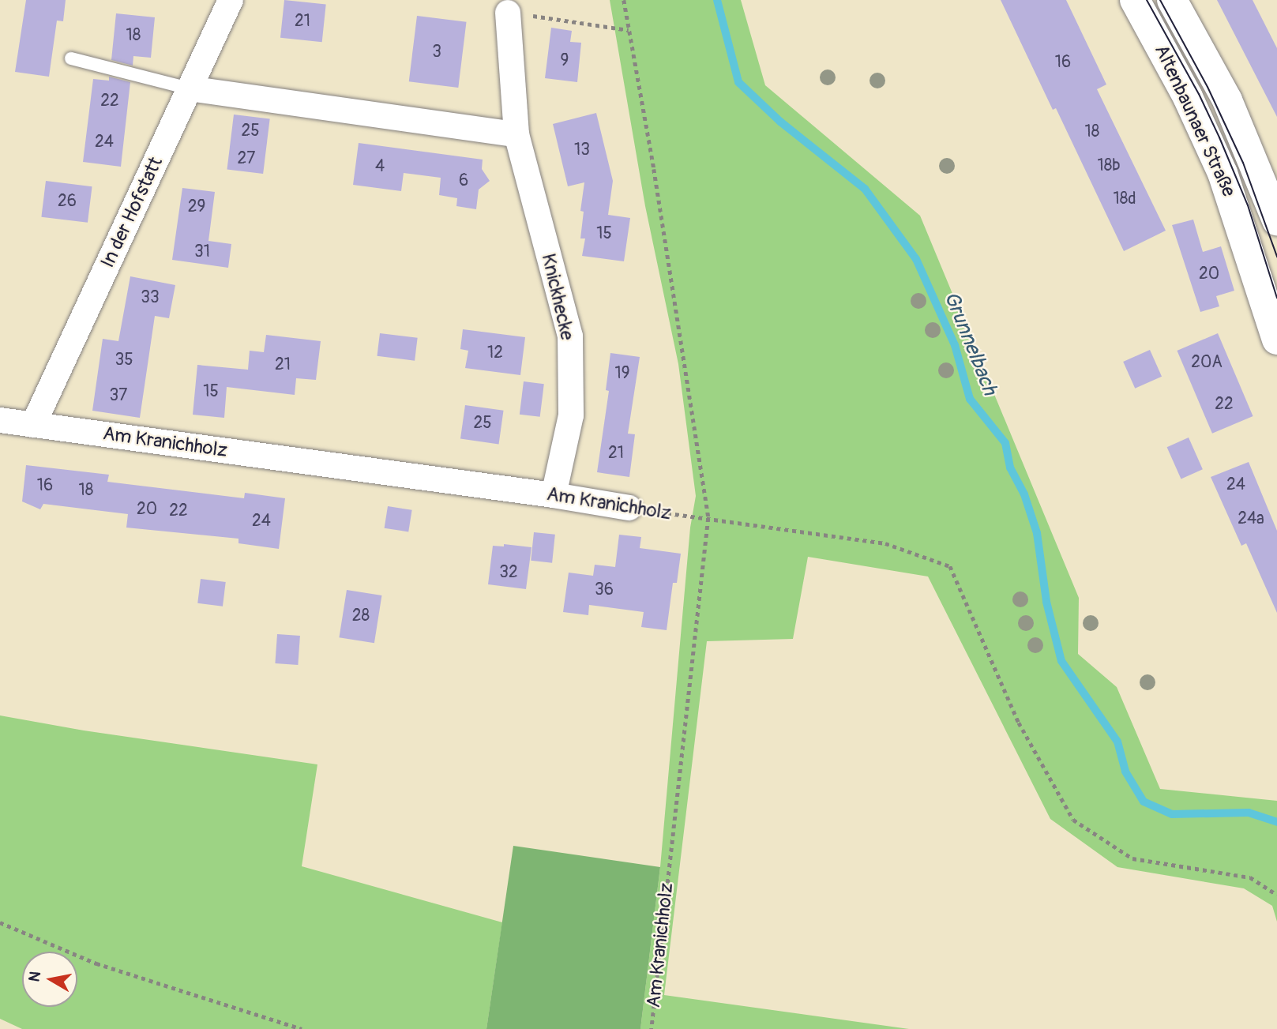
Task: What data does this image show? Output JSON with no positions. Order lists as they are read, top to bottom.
{
  "streets": {
    "main road": ["Altenbaunaer Straße"],
    "street": ["In der Hofstatt", "Knickhecke", "Am Kranichholz"]
  },
  "crossings": [
    ["In der Hofstatt", "Am Kranichholz"],
    ["Knickhecke", "Am Kranichholz"]
  ],
  "water": ["Grunnelbach"],
  "house_numbers": [
    "21",
    "18",
    "3",
    "9",
    "16",
    "22",
    "25",
    "18",
    "24",
    "13",
    "27",
    "18b",
    "4",
    "6",
    "18d",
    "26",
    "29",
    "15",
    "31",
    "20",
    "33",
    "12",
    "35",
    "20A",
    "21",
    "19",
    "15",
    "37",
    "22",
    "25",
    "21",
    "24",
    "16",
    "18",
    "20",
    "22",
    "24a",
    "24",
    "32",
    "36",
    "28"
  ],
  "north": "left"
}
